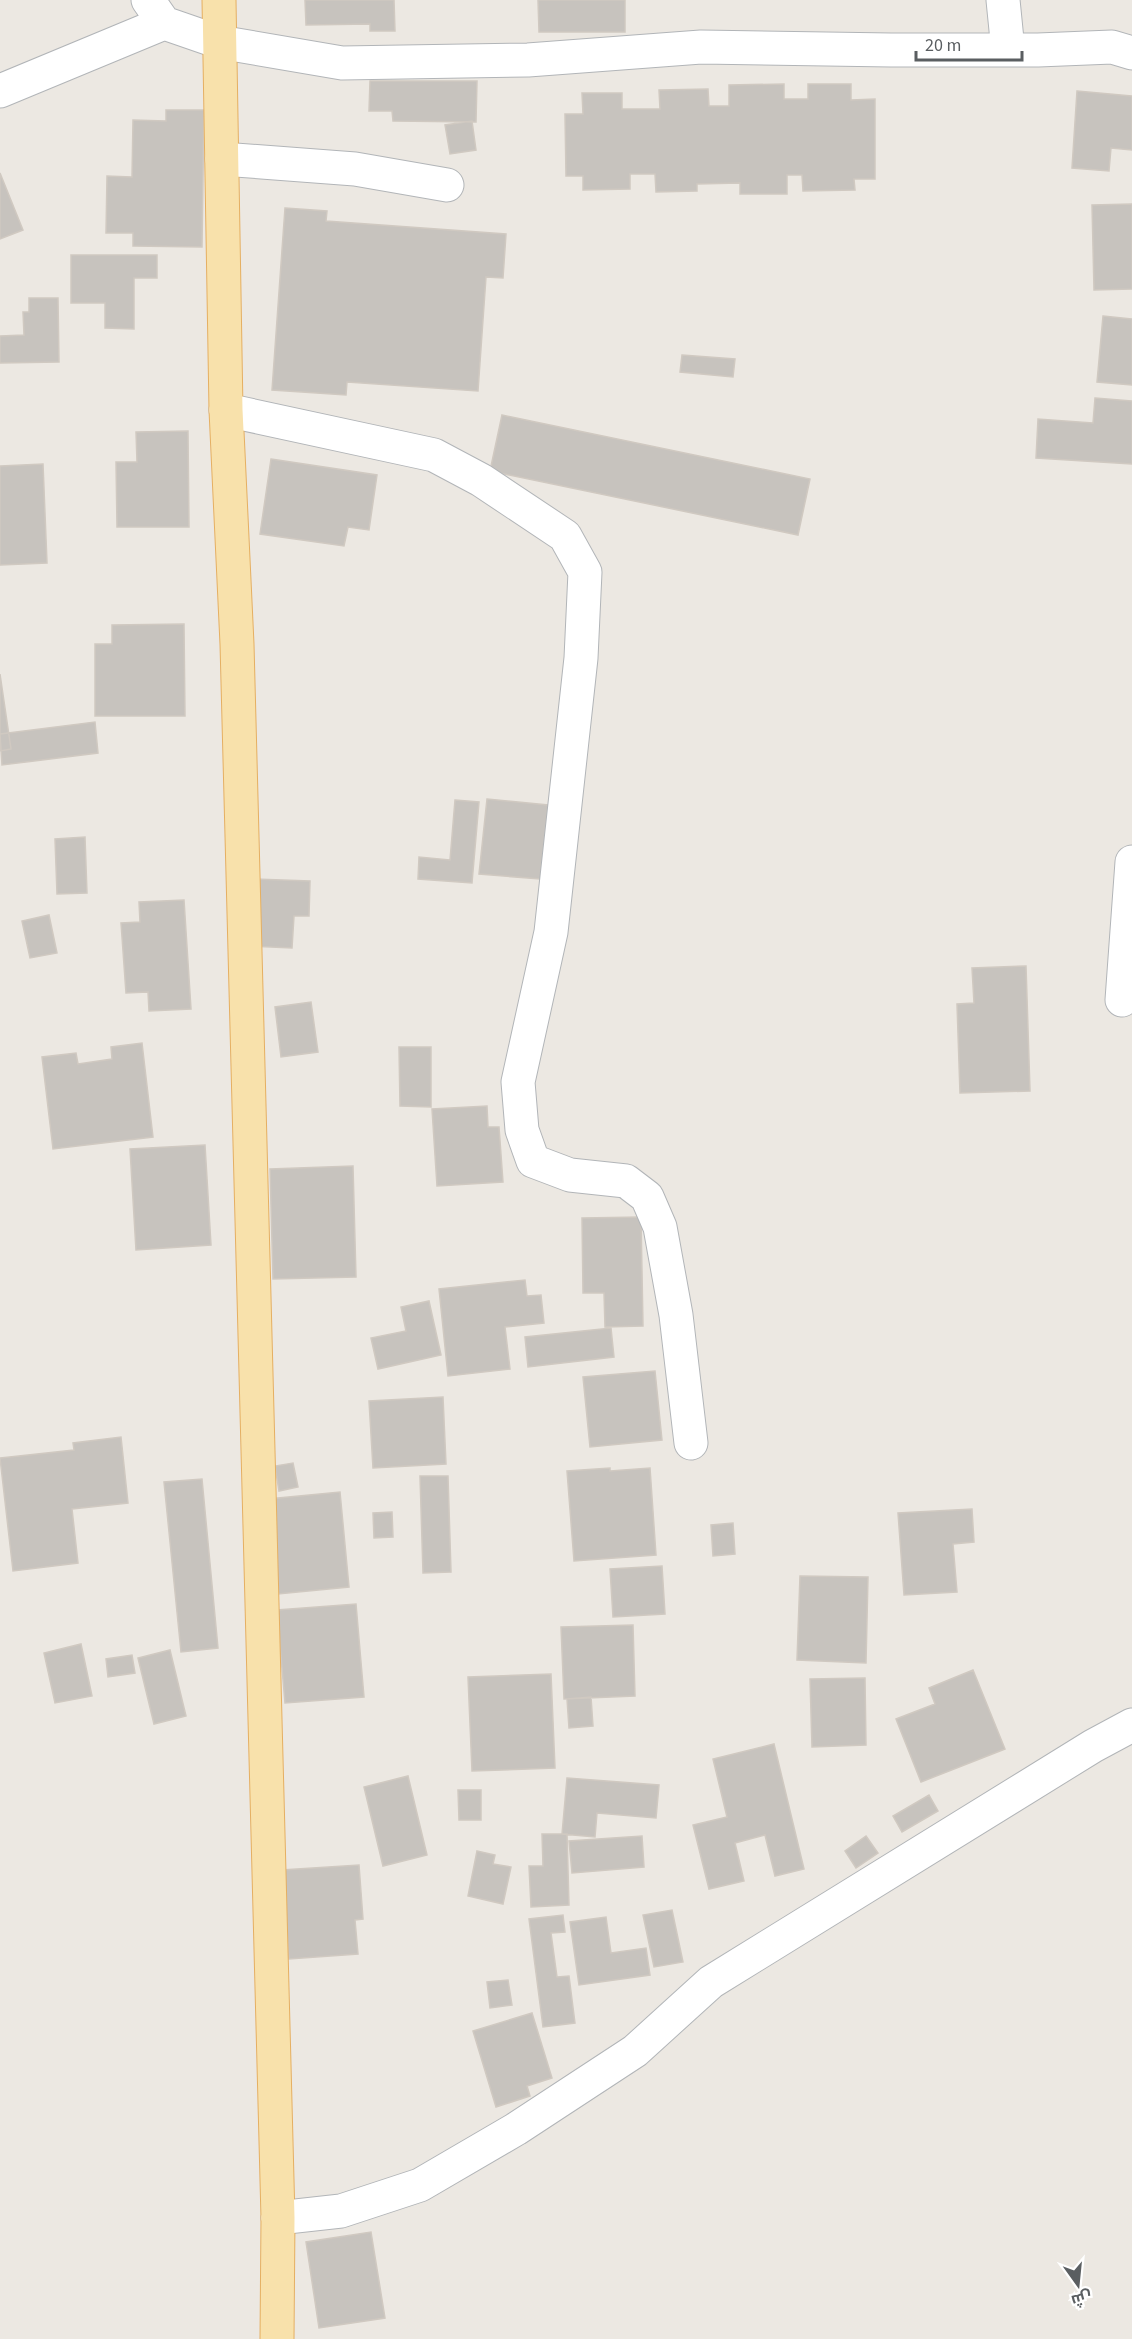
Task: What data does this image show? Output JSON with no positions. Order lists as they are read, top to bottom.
{
  "scale_bar": "20 m",
  "north": "bottom"
}
